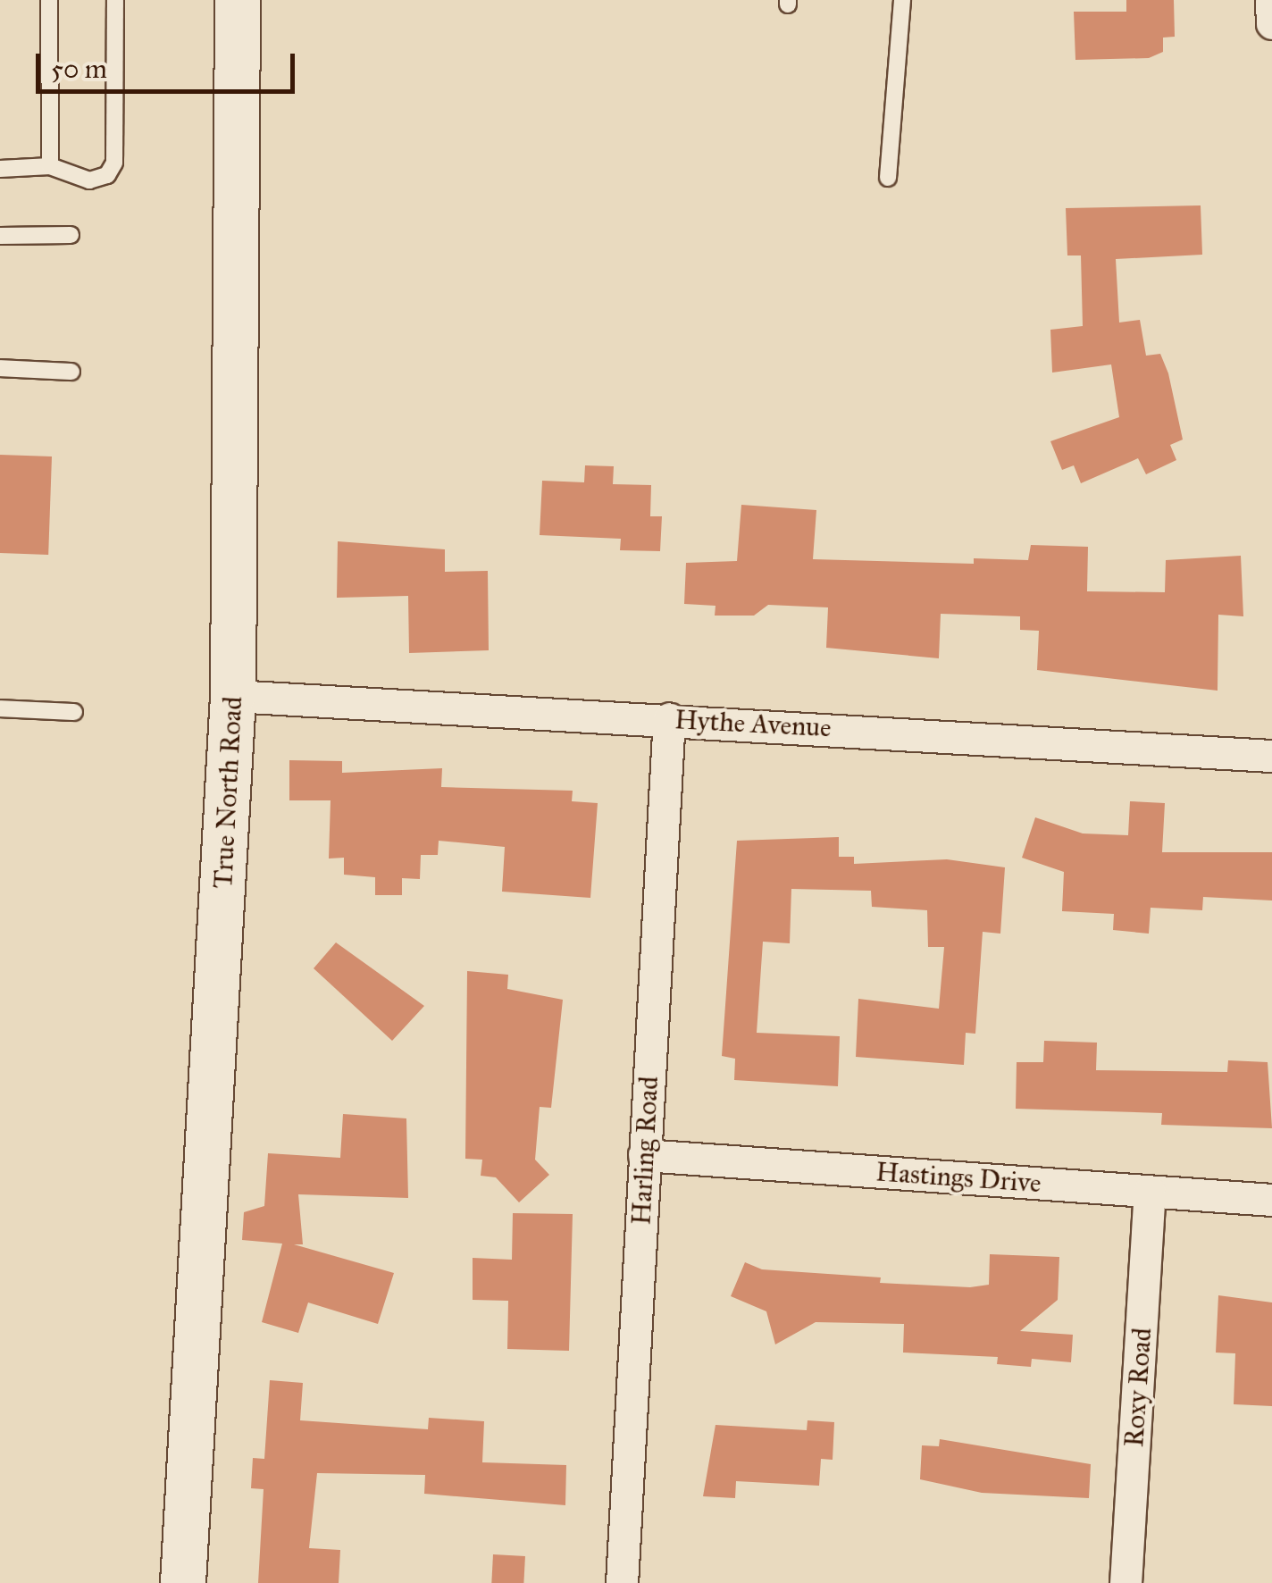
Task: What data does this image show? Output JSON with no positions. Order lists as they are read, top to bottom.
{
  "streets": {
    "main road": ["True North Road"],
    "street": [
      "Hythe Avenue",
      "Harling Road",
      "Hastings Drive",
      "Roxy Road"
    ]
  },
  "crossings": [
    ["Hythe Avenue", "True North Road"],
    ["Hythe Avenue", "Harling Road"],
    ["Harling Road", "Hastings Drive"],
    ["Hastings Drive", "Roxy Road"]
  ],
  "scale_bar": "50 m"
}
